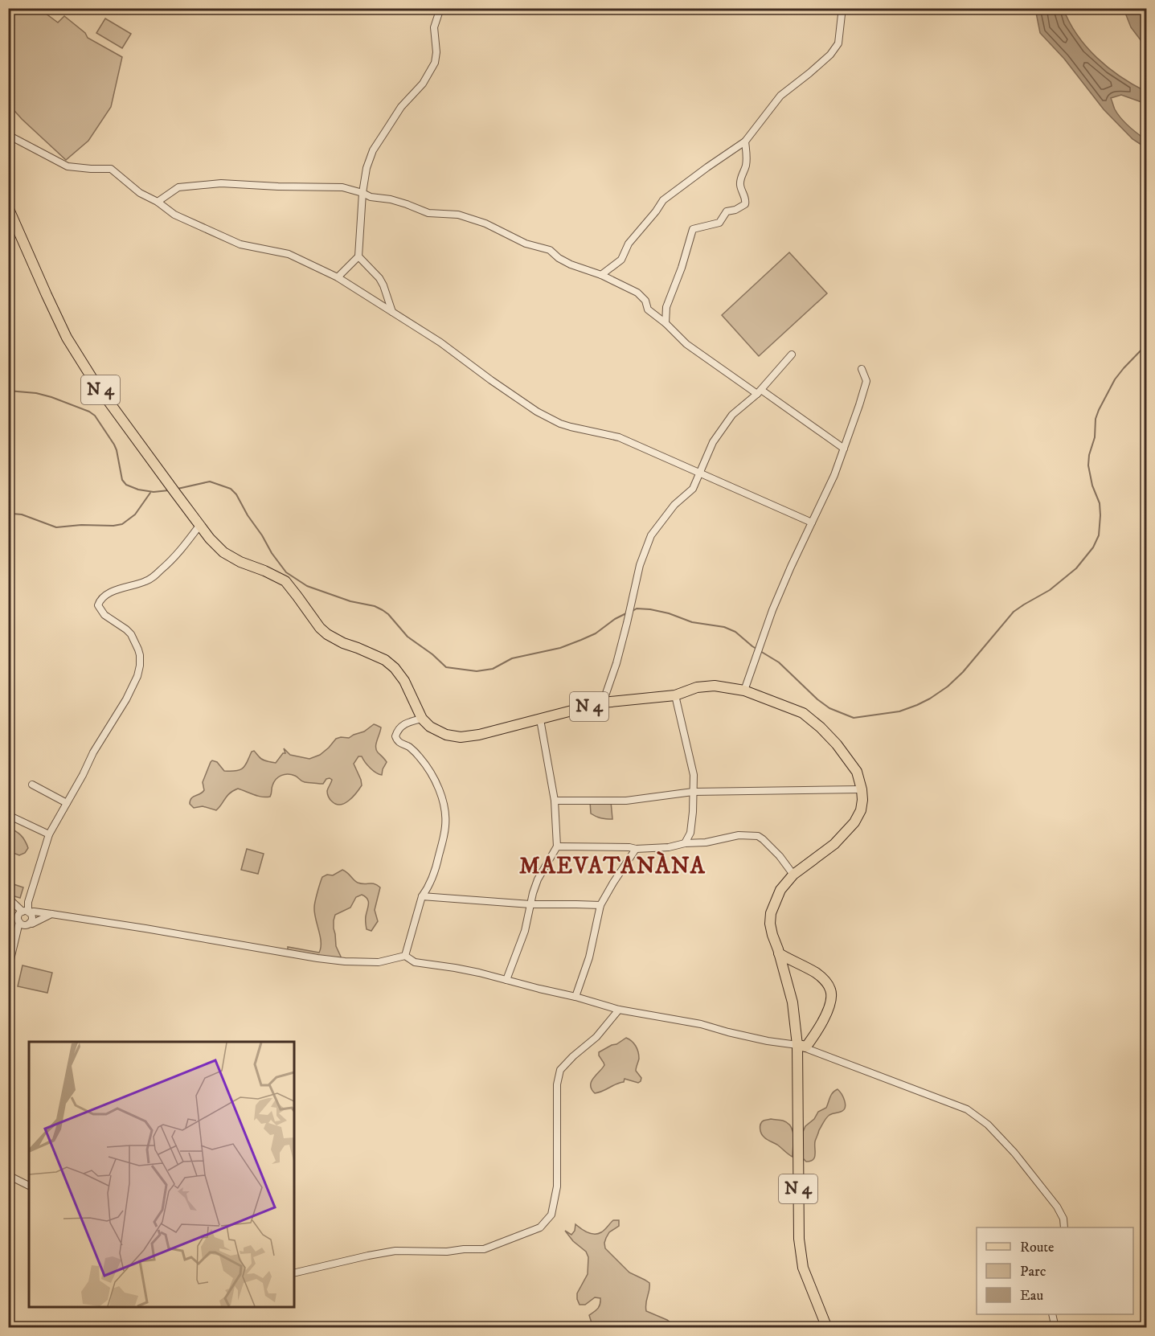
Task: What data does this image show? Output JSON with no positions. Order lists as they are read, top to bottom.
{
  "streets": {
    "main road": ["N 4"]
  },
  "districts": ["MAEVATANÀNA"],
  "legend": ["Route", "Parc", "Eau"]
}
